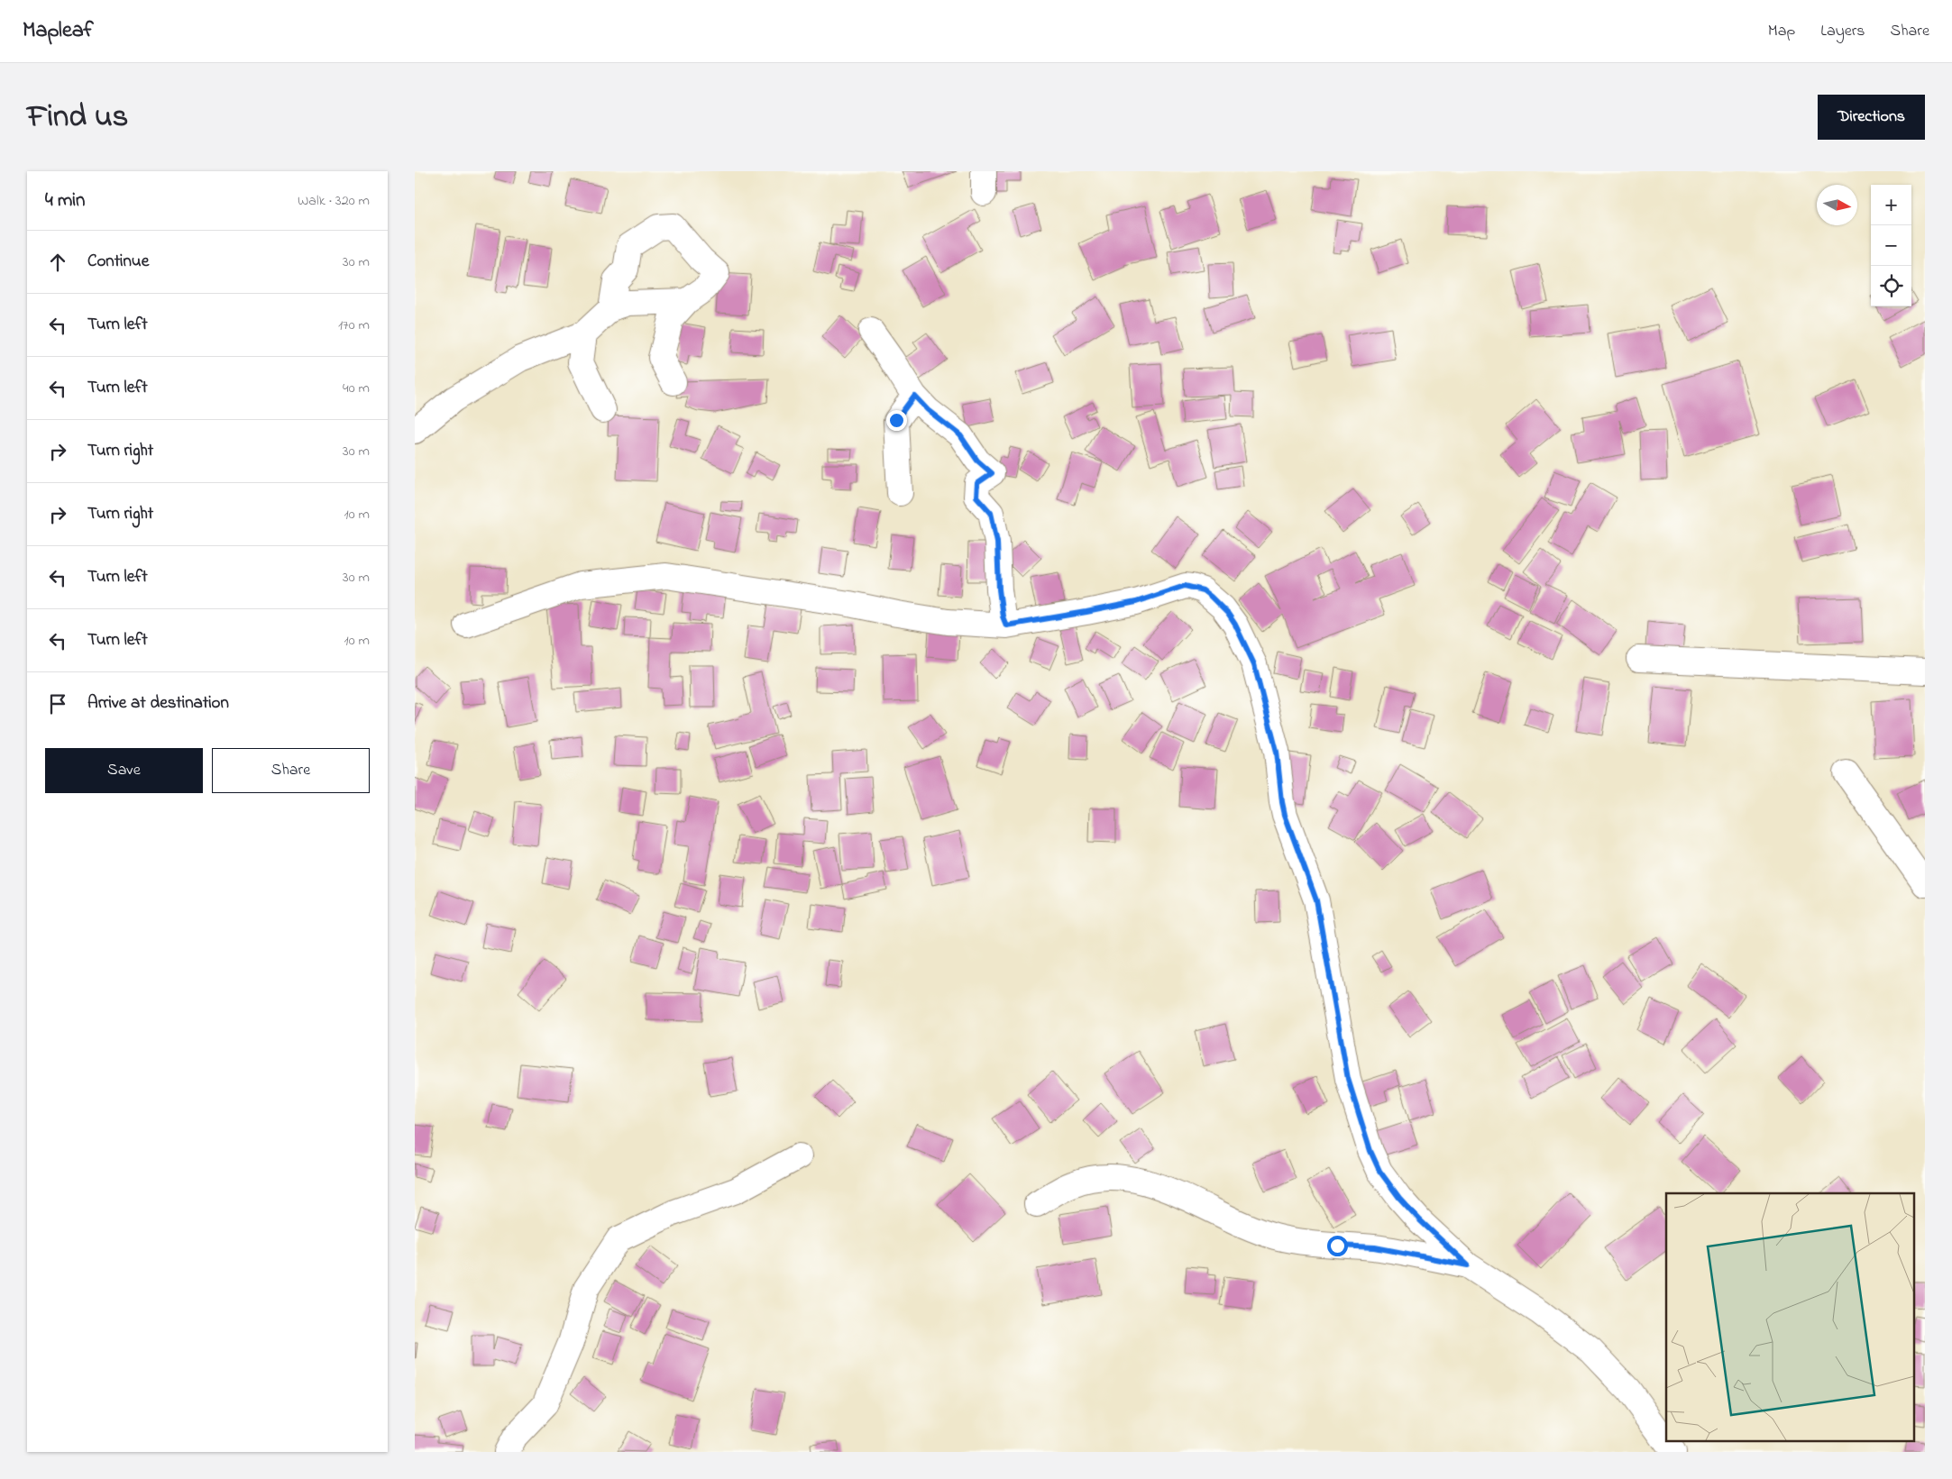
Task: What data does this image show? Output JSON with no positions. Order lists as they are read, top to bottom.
{
  "north": "right",
  "page": {
    "header": "Mapleaf",
    "nav": ["Map", "Layers", "Share"],
    "title": "Find us",
    "buttons": [
      "Directions",
      ["Save", "Share"]
    ],
    "heading": ["4 min", "Walk · 320 m"],
    "map_buttons": ["+", "−"],
    "list": [
      ["Continue", "30 m"],
      ["Turn left", "170 m"],
      ["Turn left", "40 m"],
      ["Turn right", "30 m"],
      ["Turn right", "10 m"],
      ["Turn left", "30 m"],
      ["Turn left", "10 m"],
      "Arrive at destination"
    ]
  }
}
